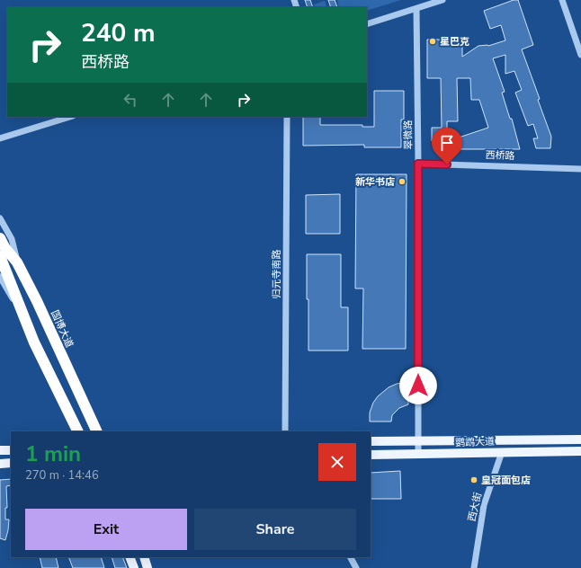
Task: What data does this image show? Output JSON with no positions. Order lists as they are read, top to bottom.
{
  "streets": {
    "highway": ["国博大道"],
    "main road": ["鹦鹉大道"],
    "street": [
      "翠微路",
      "西桥路",
      "归元寺南路",
      "西大街"
    ]
  },
  "crossings": [
    ["翠微路", "西桥路"],
    ["翠微路", "鹦鹉大道"],
    ["鹦鹉大道", "西大街"]
  ],
  "places": ["星巴克", "新华书店", "皇冠面包店"],
  "page": {
    "turn": ["240 m", "西桥路"],
    "heading": ["1 min", "270 m · 14:46"],
    "buttons": ["Exit", "Share"]
  }
}
